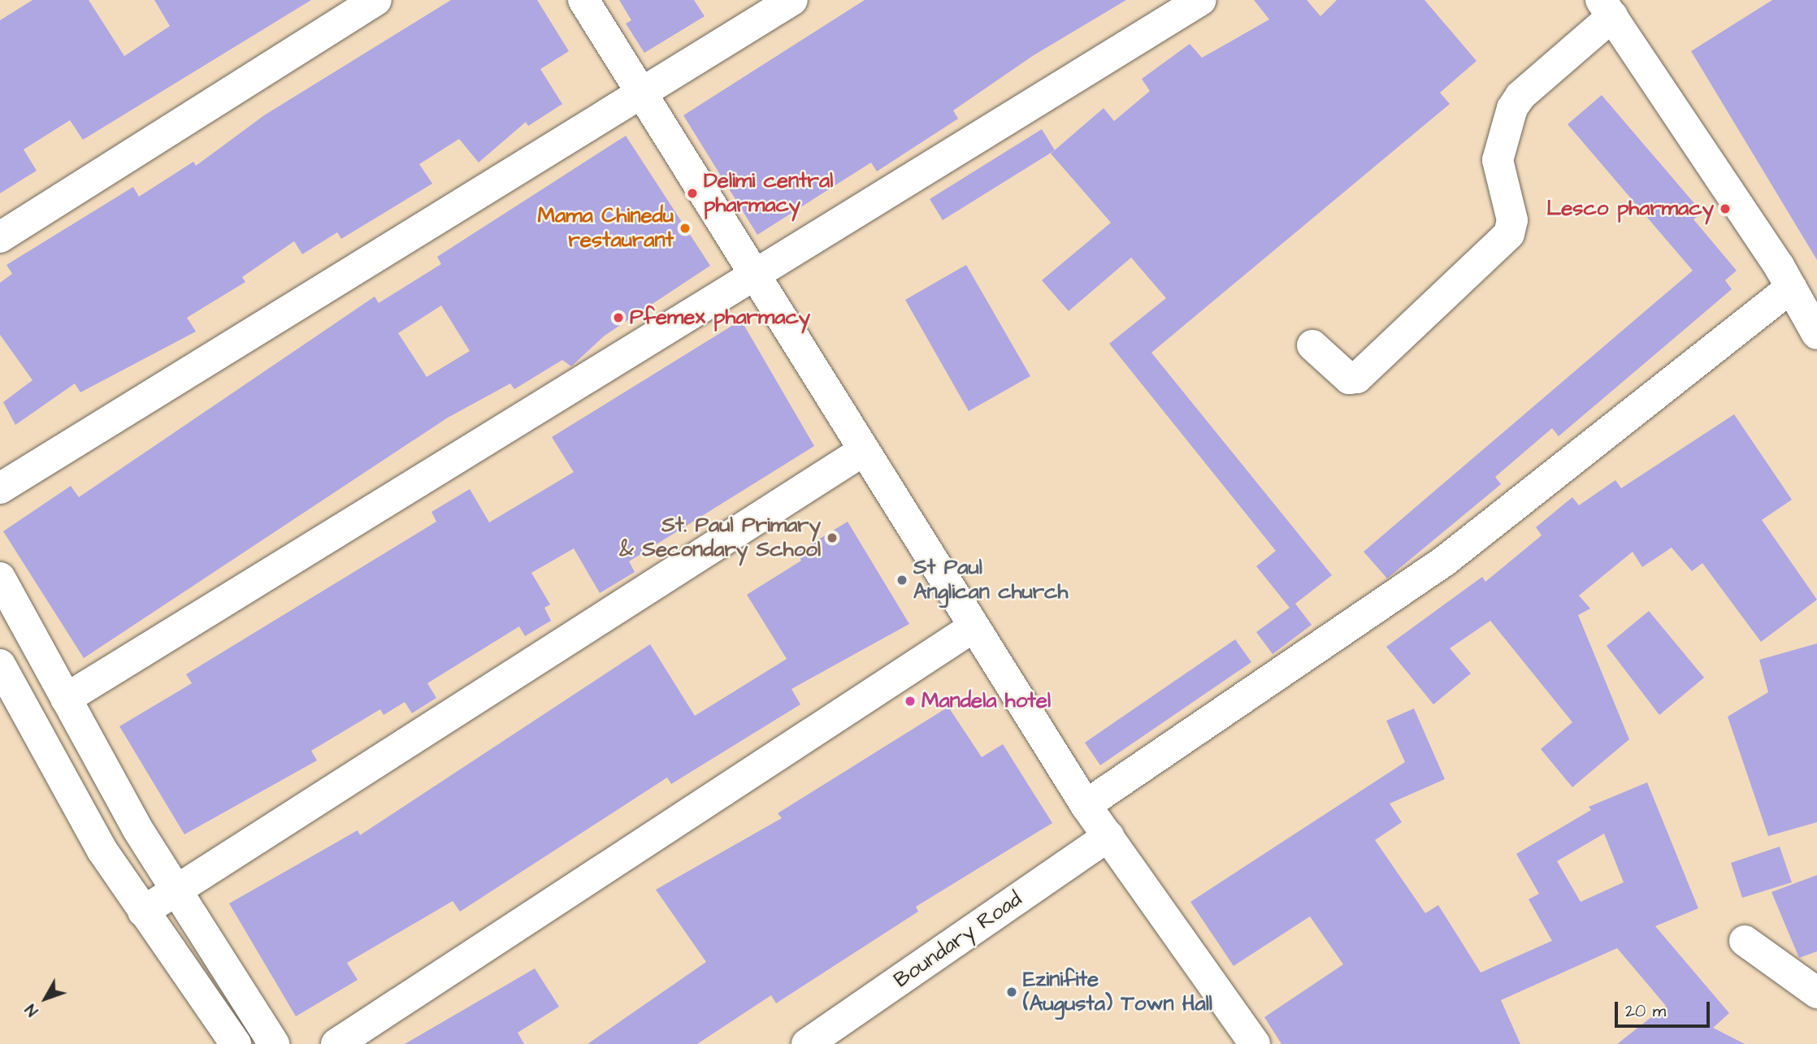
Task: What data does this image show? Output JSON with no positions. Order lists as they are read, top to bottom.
{
  "streets": {
    "street": ["Boundary Road"]
  },
  "places": [
    "Delimi central pharmacy",
    "Lesco pharmacy",
    "Mama Chinedu restaurant",
    "Pfemex pharmacy",
    "St. Paul Primary & Secondary School",
    "St Paul Anglican church",
    "Mandela hotel",
    "Ezinifite (Augusta) Town Hall"
  ],
  "scale_bar": "20 m",
  "north": "bottom left"
}
